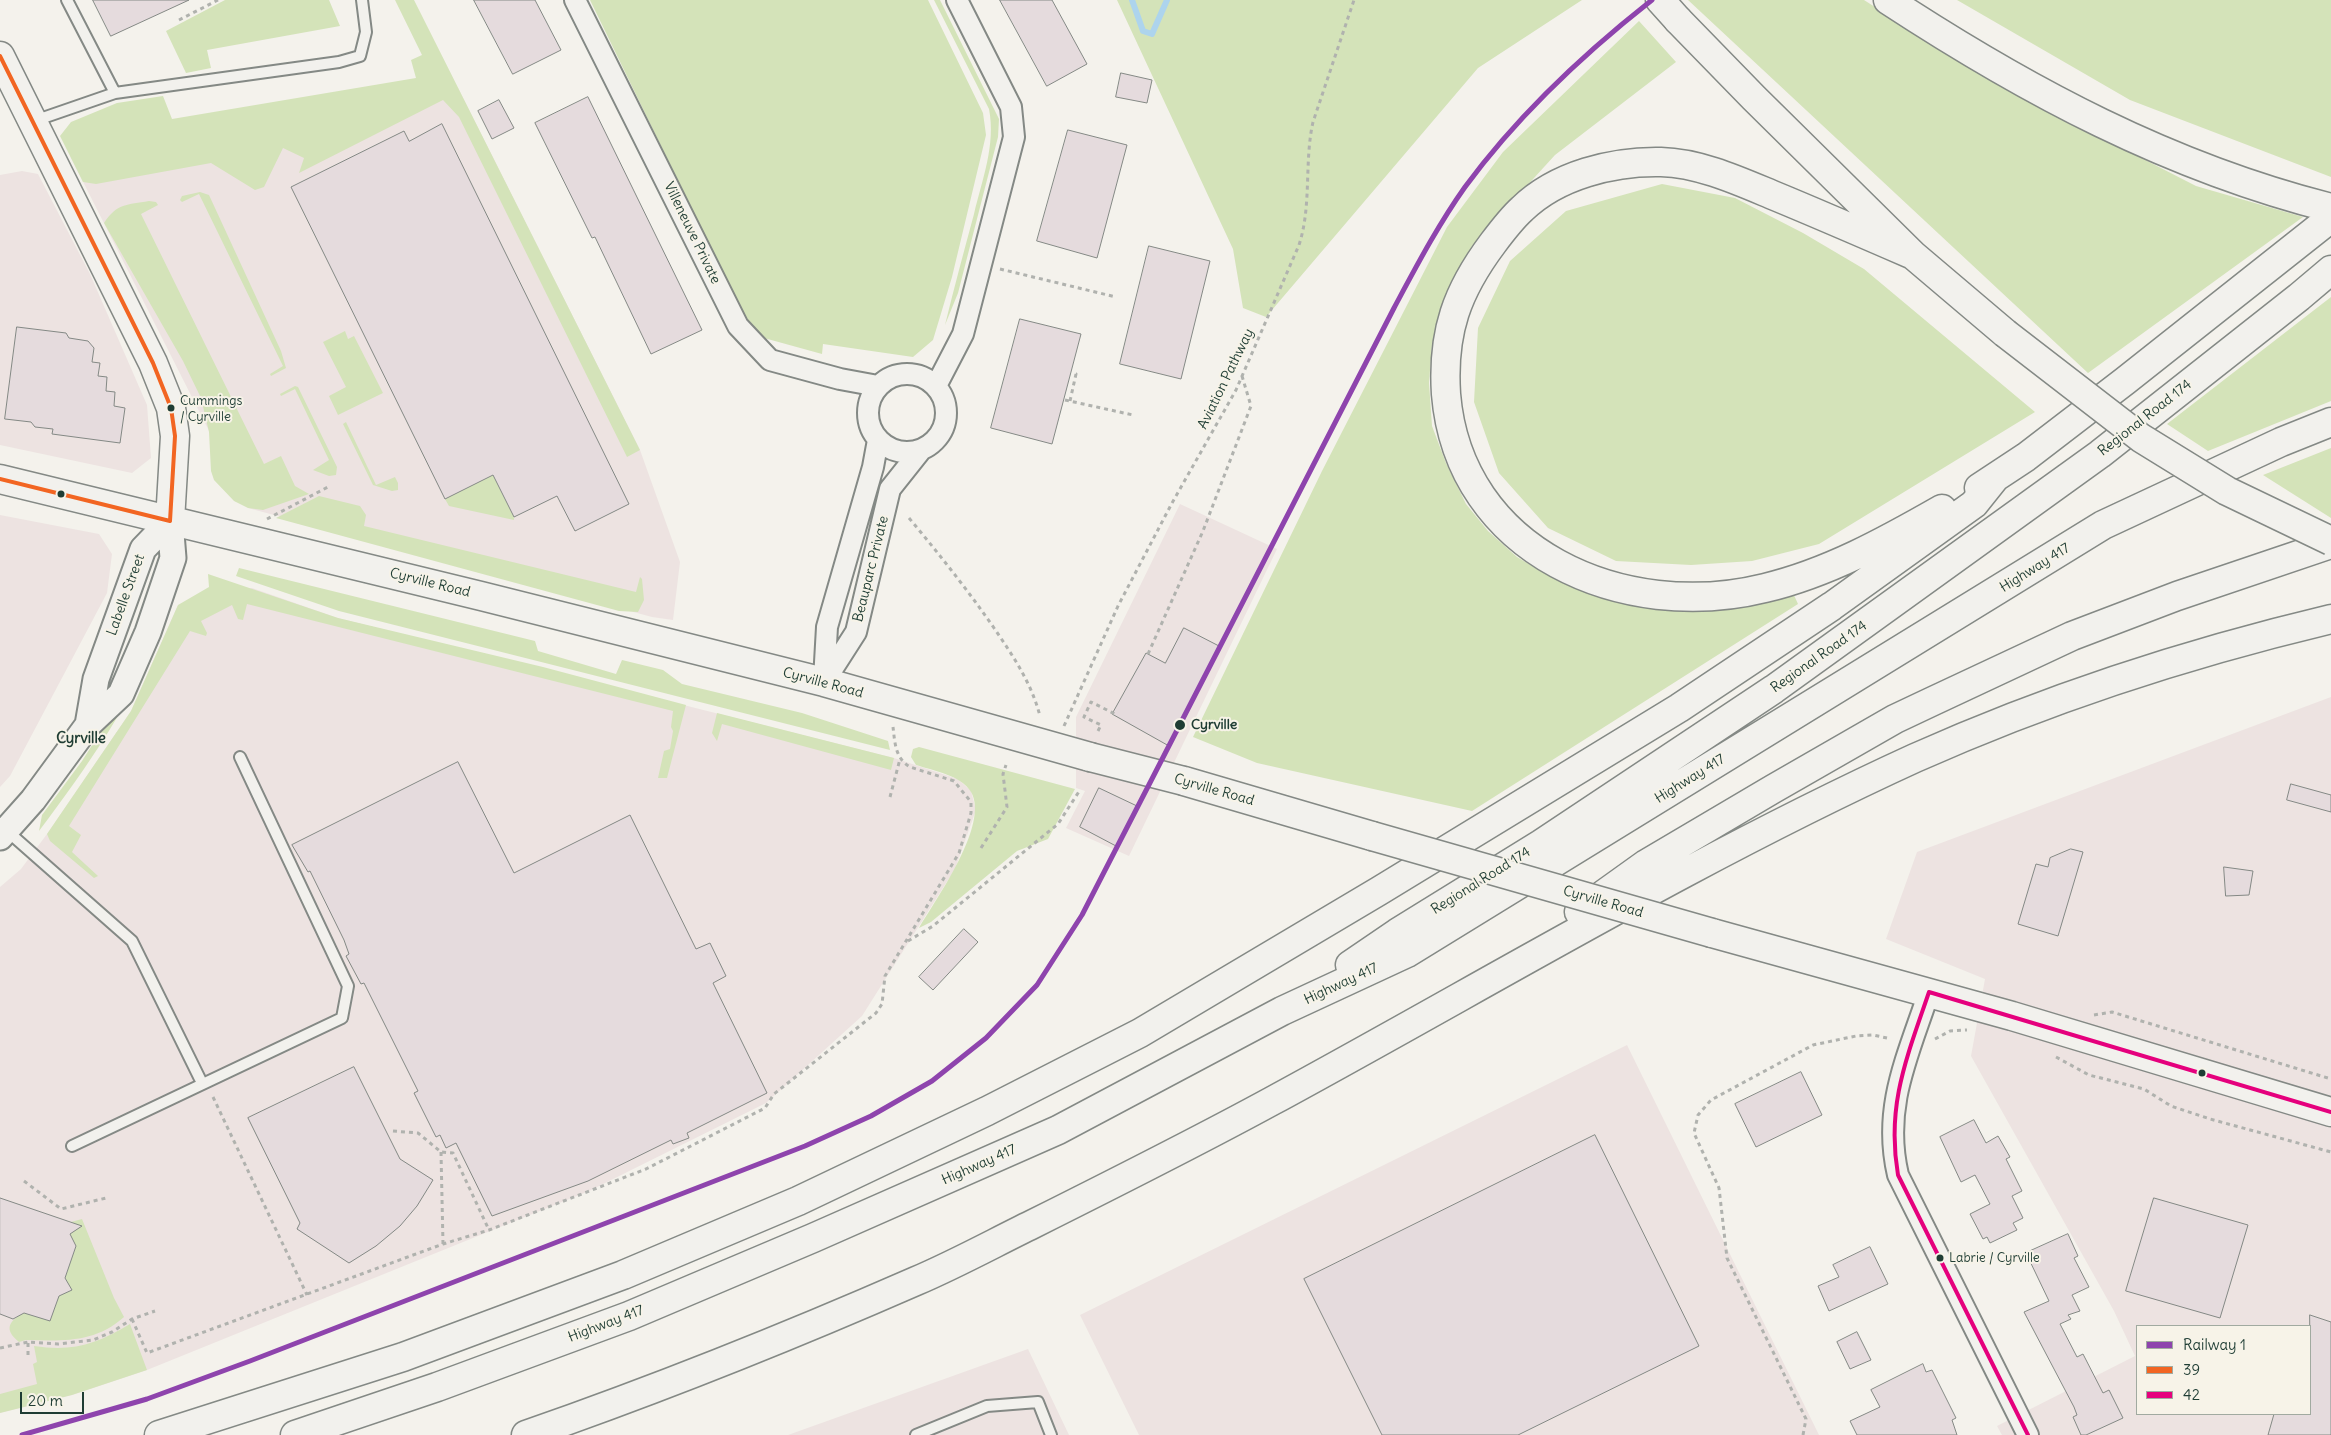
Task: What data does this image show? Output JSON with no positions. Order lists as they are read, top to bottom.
{
  "streets": {
    "main road": ["Regional Road 174", "Highway 417", "Cyrville Road"],
    "street": ["Villeneuve Private", "Beauparc Private", "Labelle Street"],
    "path": ["Aviation Pathway"]
  },
  "crossings": [
    ["Villeneuve Private", "Beauparc Private"],
    ["Aviation Pathway", "Cyrville Road"],
    ["Regional Road 174", "Highway 417"],
    ["Beauparc Private", "Cyrville Road"],
    ["Cyrville Road", "Labelle Street"]
  ],
  "districts": ["Cyrville"],
  "places": ["Cummings / Cyrville", "Cyrville", "Labrie / Cyrville"],
  "lines": ["rail line 1", "transit line 39", "transit line 42"],
  "legend": ["Railway 1", "39", "42"],
  "scale_bar": "20 m"
}
